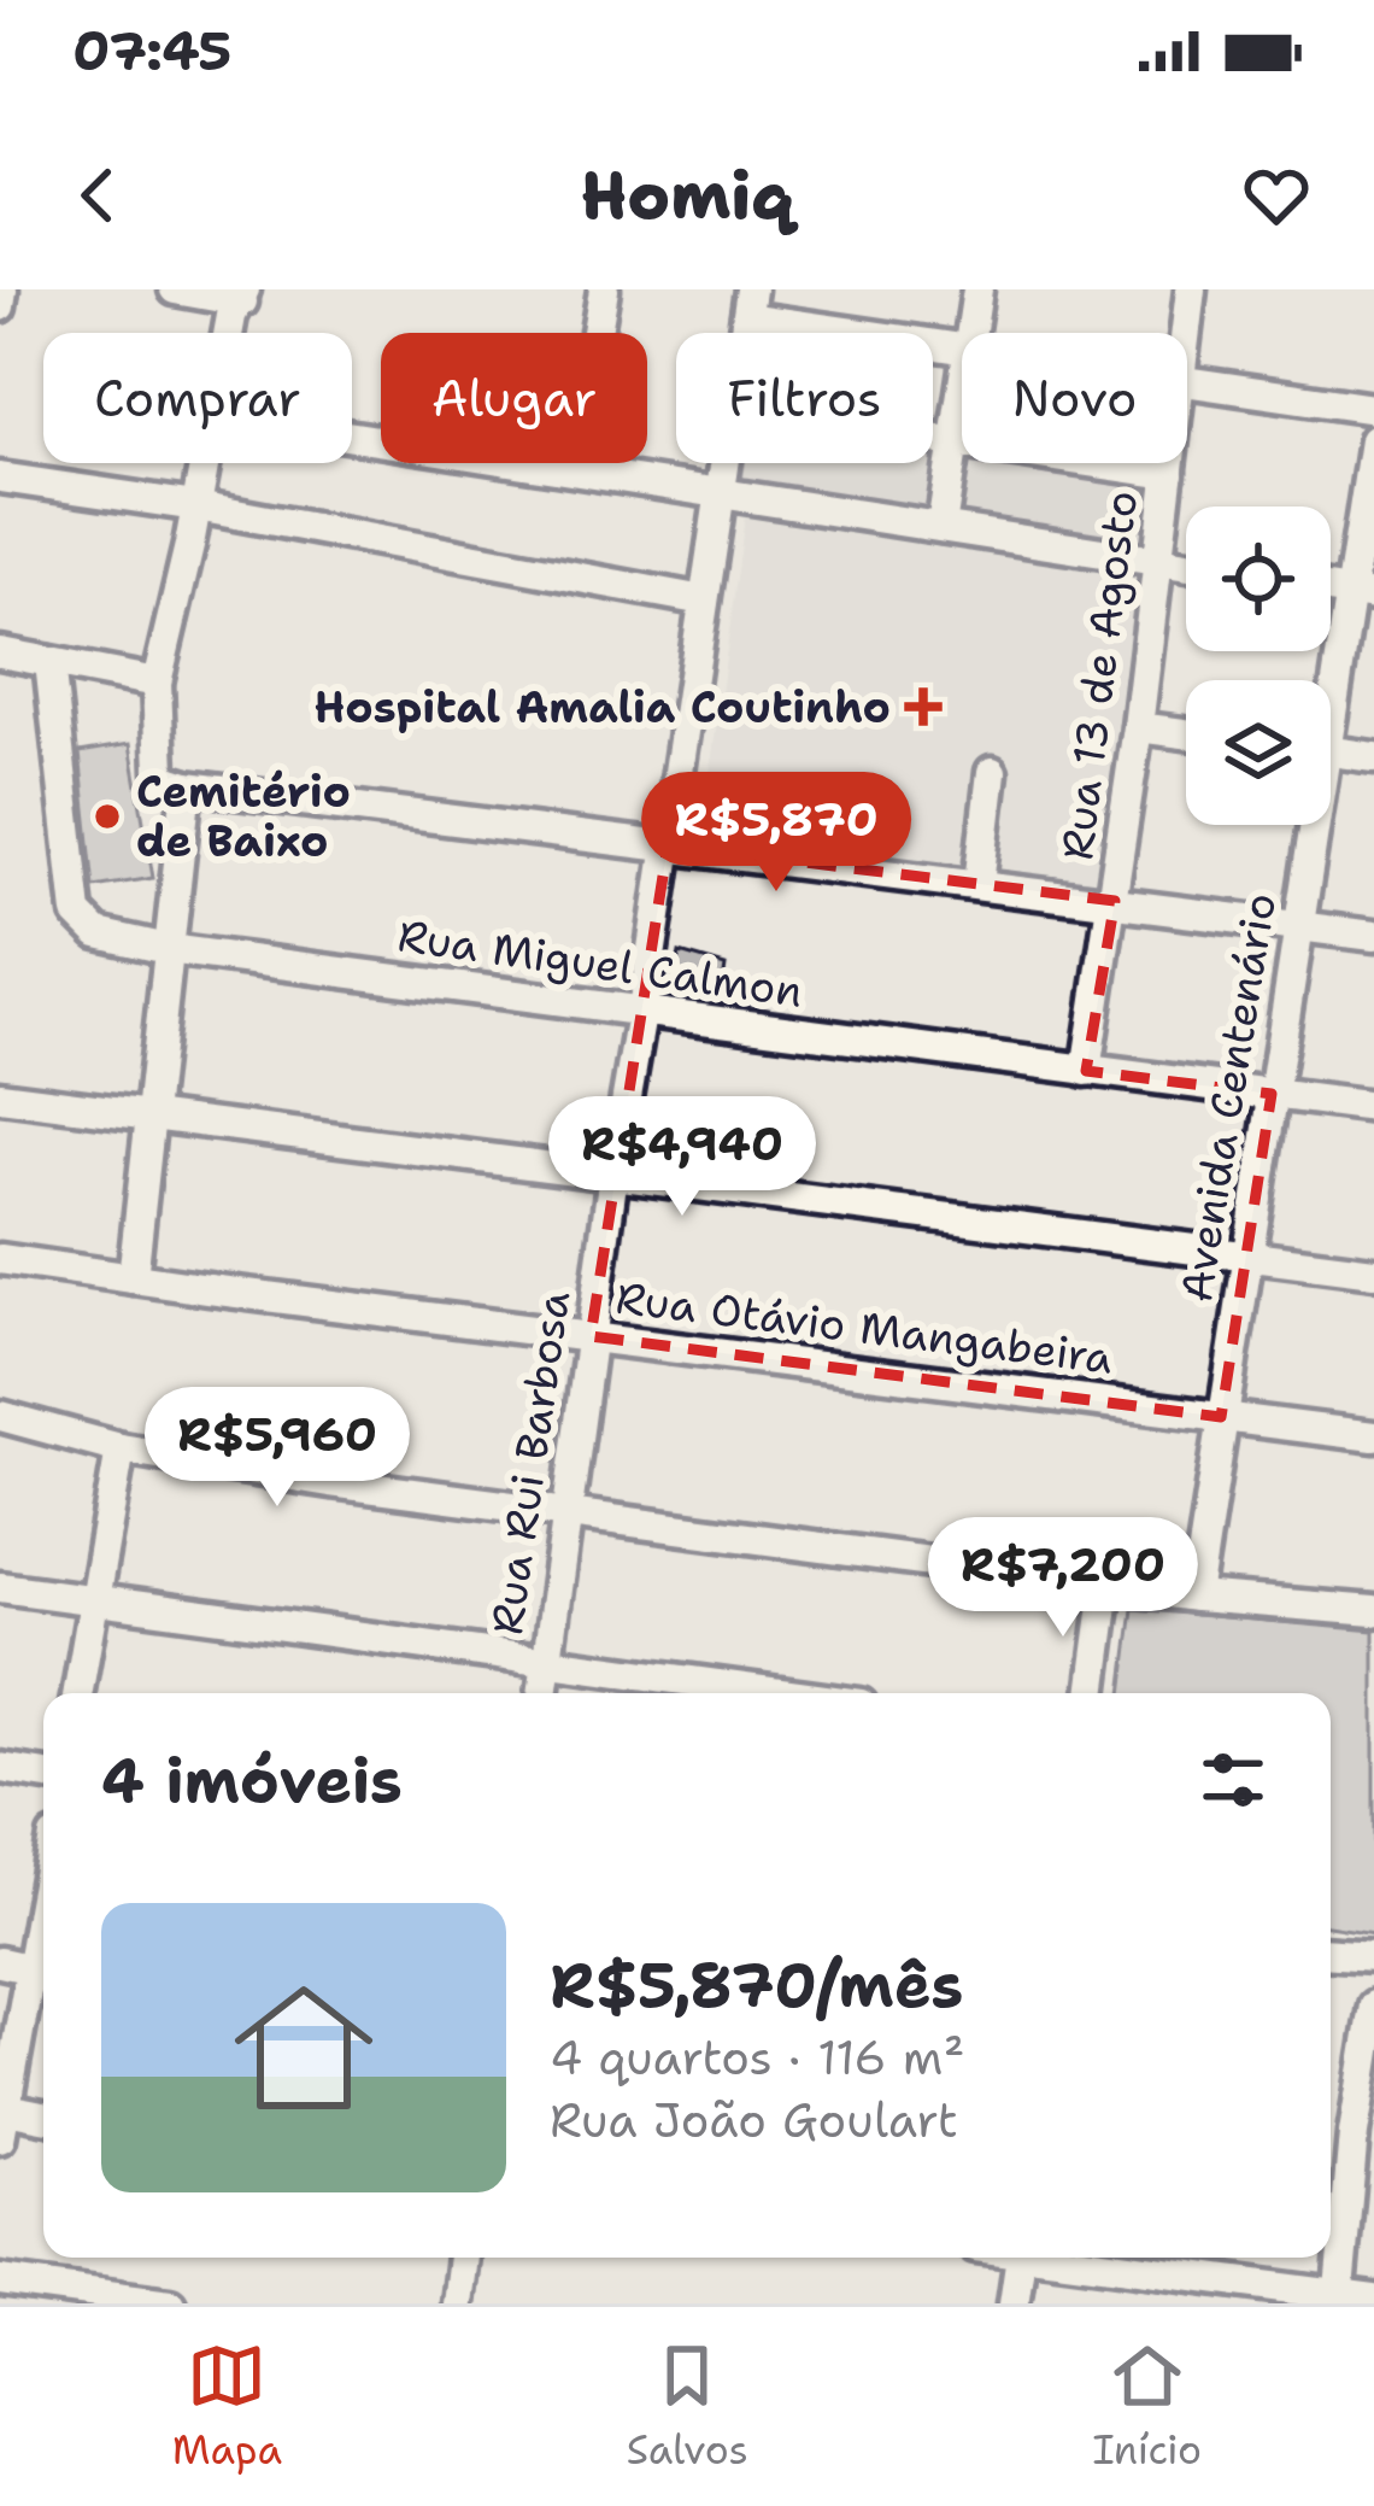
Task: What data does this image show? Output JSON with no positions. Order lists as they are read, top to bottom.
{
  "streets": {
    "street": [
      "Rua 13 de Agosto",
      "Rua Miguel Calmon",
      "Avenida Centenário",
      "Rua Otávio Mangabeira",
      "Rua Rui Barbosa"
    ]
  },
  "crossings": [
    ["Rua 13 de Agosto", "Rua Miguel Calmon"],
    ["Rua Miguel Calmon", "Avenida Centenário"],
    ["Rua Miguel Calmon", "Rua Rui Barbosa"],
    ["Avenida Centenário", "Rua Otávio Mangabeira"],
    ["Rua Otávio Mangabeira", "Rua Rui Barbosa"]
  ],
  "places": {
    "health": ["Hospital Amalia Coutinho"],
    "other": ["Cemitério de Baixo"]
  },
  "page": {
    "status": "07:45",
    "header": "Homiq",
    "chip": [
      "Comprar",
      "Alugar",
      "Filtros",
      "Novo"
    ],
    "price": [
      "R$5,870",
      "R$4,940",
      "R$5,960",
      "R$7,200"
    ],
    "heading": "4 imóveis",
    "list": [
      {
        "name": "R$5,870/mês",
        "note": "4 quartos · 116 m² · Rua João Goulart"
      }
    ],
    "tabs": ["Mapa", "Salvos", "Início"]
  }
}
